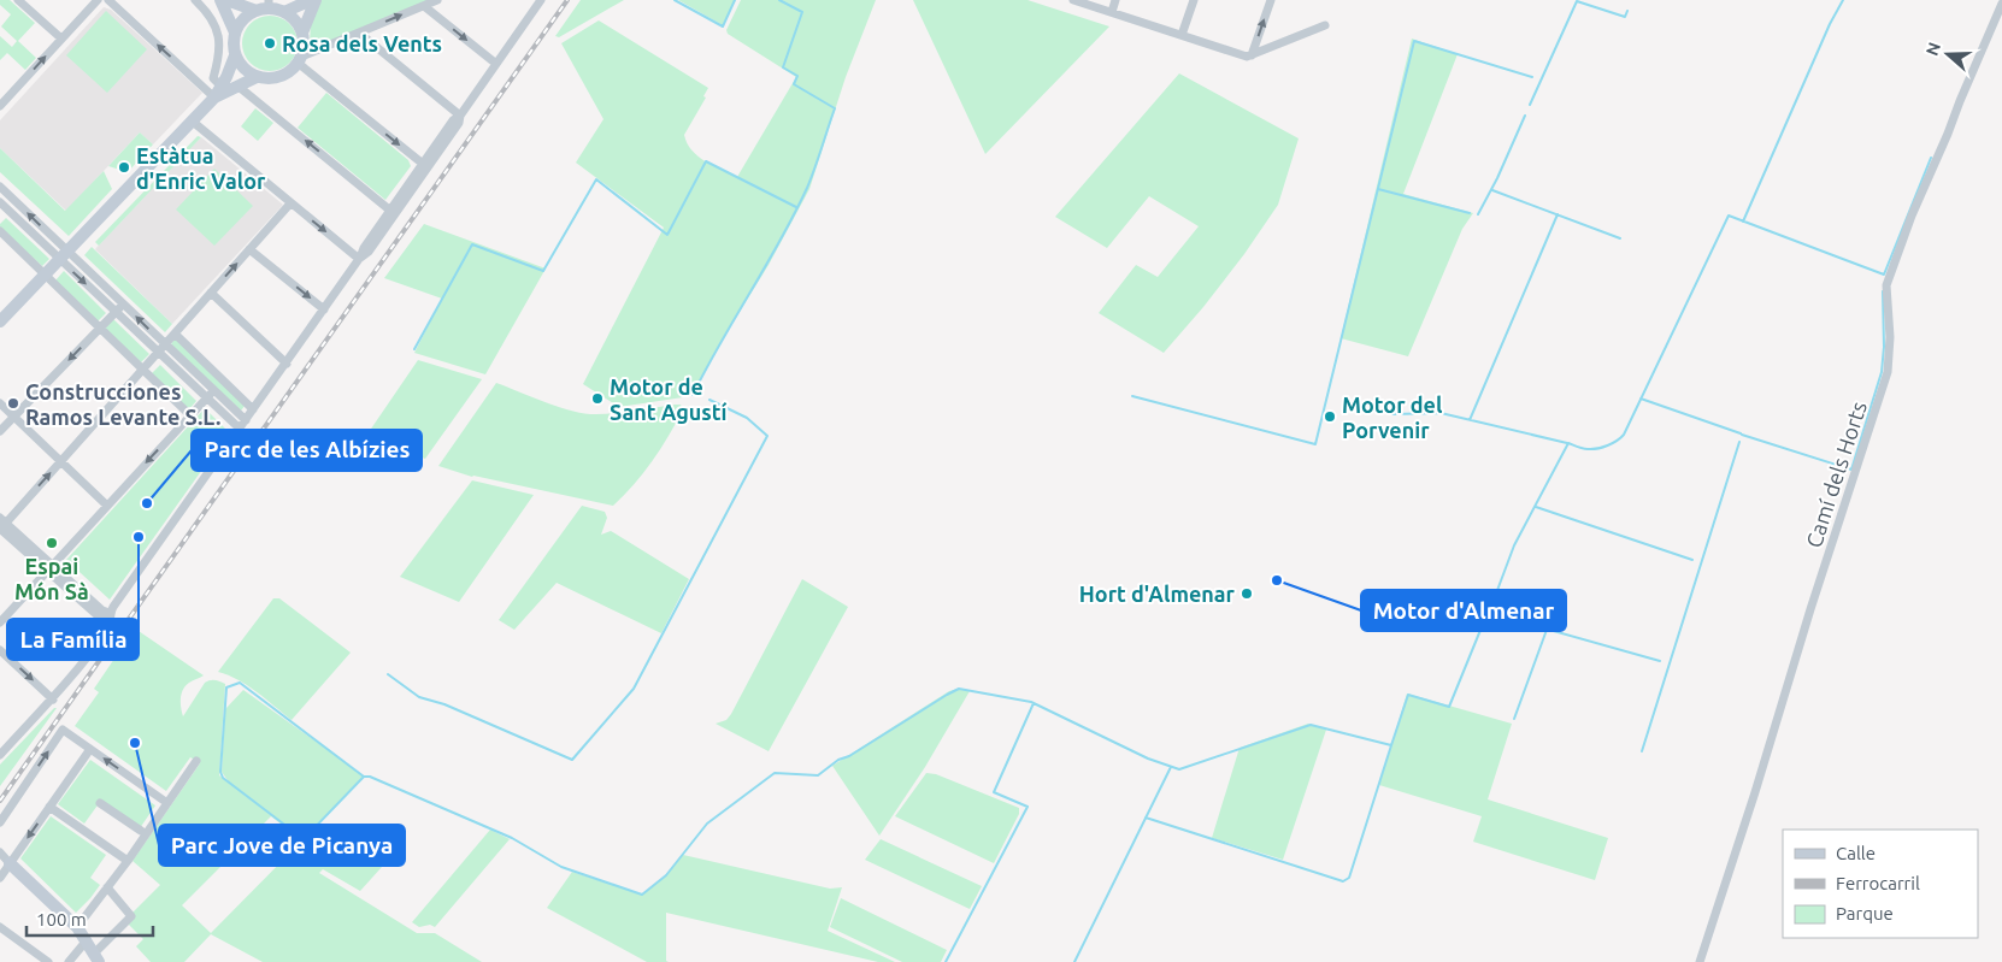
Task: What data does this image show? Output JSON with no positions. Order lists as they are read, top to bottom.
{
  "streets": {
    "street": ["Camí dels Horts"]
  },
  "places": [
    "Rosa dels Vents",
    "Estàtua d'Enric Valor",
    "Motor de Sant Agustí",
    "Construcciones Ramos Levante S.L.",
    "Motor del Porvenir",
    "Parc de les Albízies",
    "La Família",
    "Espai Món Sà",
    "Motor d'Almenar",
    "Hort d'Almenar",
    "Parc Jove de Picanya"
  ],
  "legend": ["Calle", "Ferrocarril", "Parque"],
  "scale_bar": "100 m",
  "north": "left"
}
